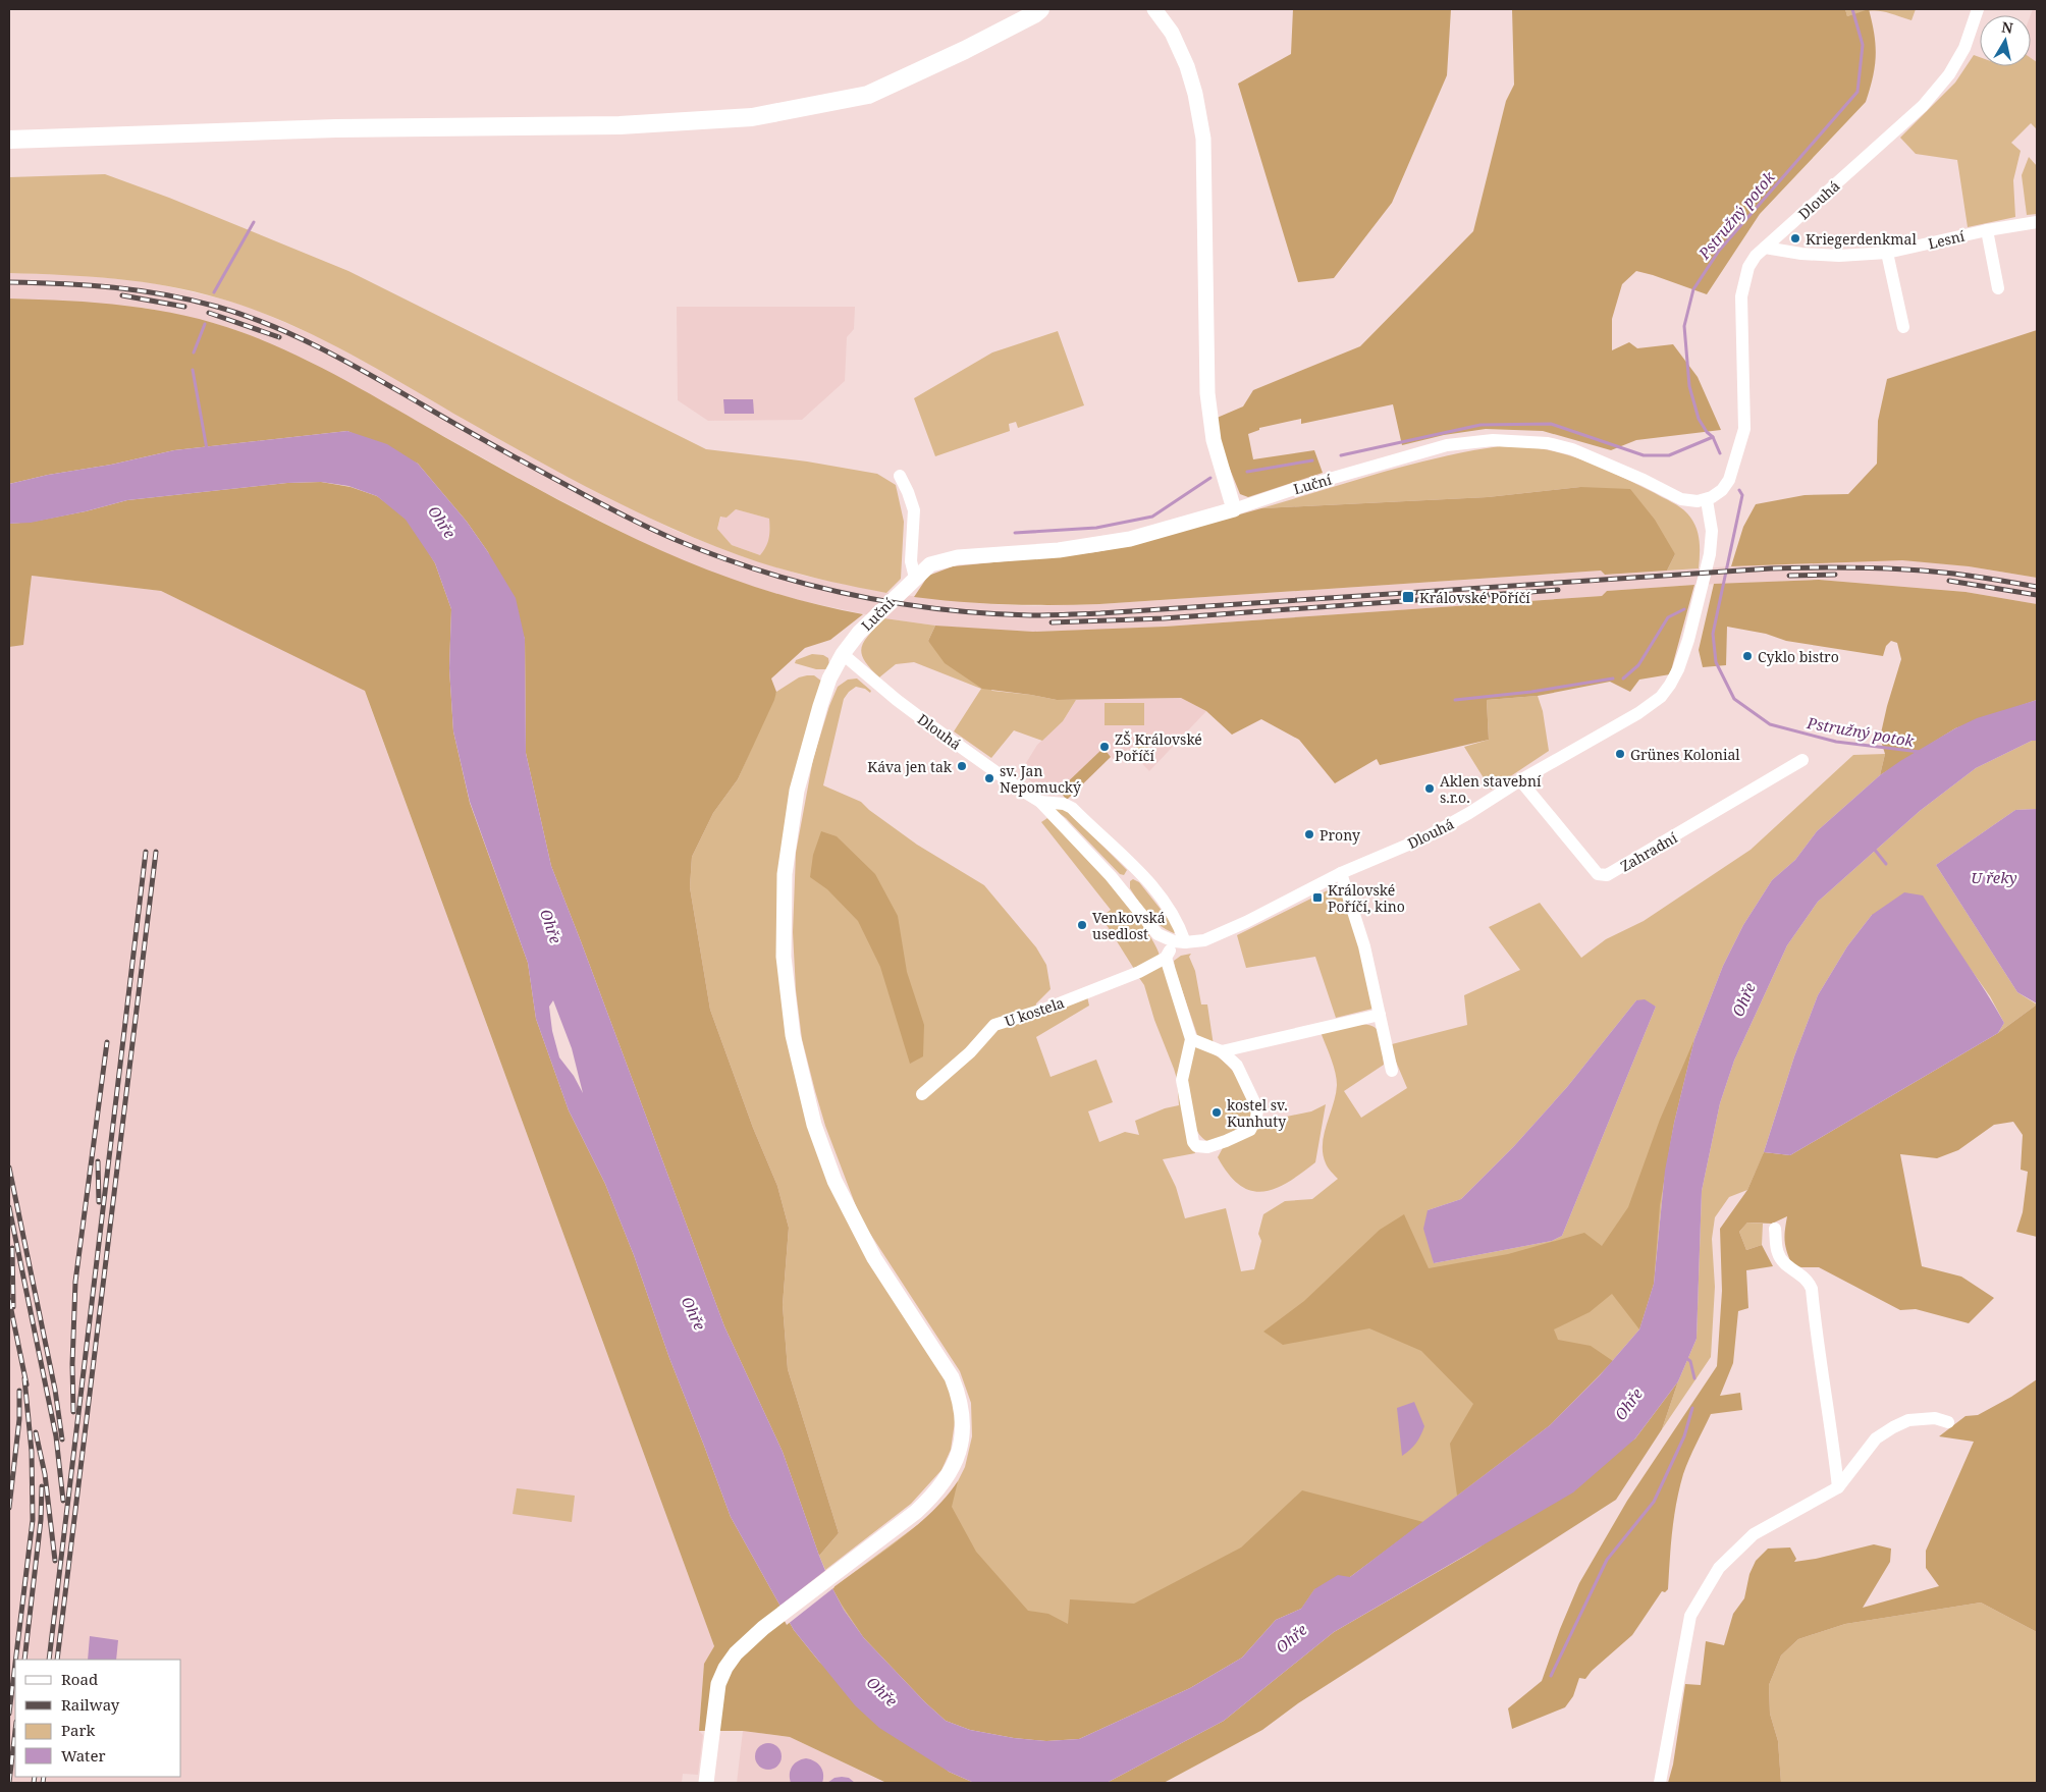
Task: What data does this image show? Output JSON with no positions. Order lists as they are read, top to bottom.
{
  "streets": {
    "street": [
      "Dlouhá",
      "Lesní",
      "Luční",
      "Zahradní",
      "U kostela"
    ]
  },
  "crossings": [
    ["Dlouhá", "Lesní"],
    ["Dlouhá", "Luční"],
    ["Dlouhá", "Zahradní"]
  ],
  "water": ["Pstružný potok", "Ohře", "U řeky"],
  "places": {
    "other": [
      "Kriegerdenkmal",
      "Cyklo bistro",
      "ZŠ Královské Poříčí",
      "Grünes Kolonial",
      "Káva jen tak",
      "sv. Jan Nepomucký",
      "Aklen stavební s.r.o.",
      "Prony",
      "Venkovská usedlost",
      "kostel sv. Kunhuty"
    ],
    "transit": ["Královské Poříčí", "Královské Poříčí, kino"]
  },
  "legend": [
    "Road",
    "Railway",
    "Park",
    "Water"
  ],
  "north": "top"
}
